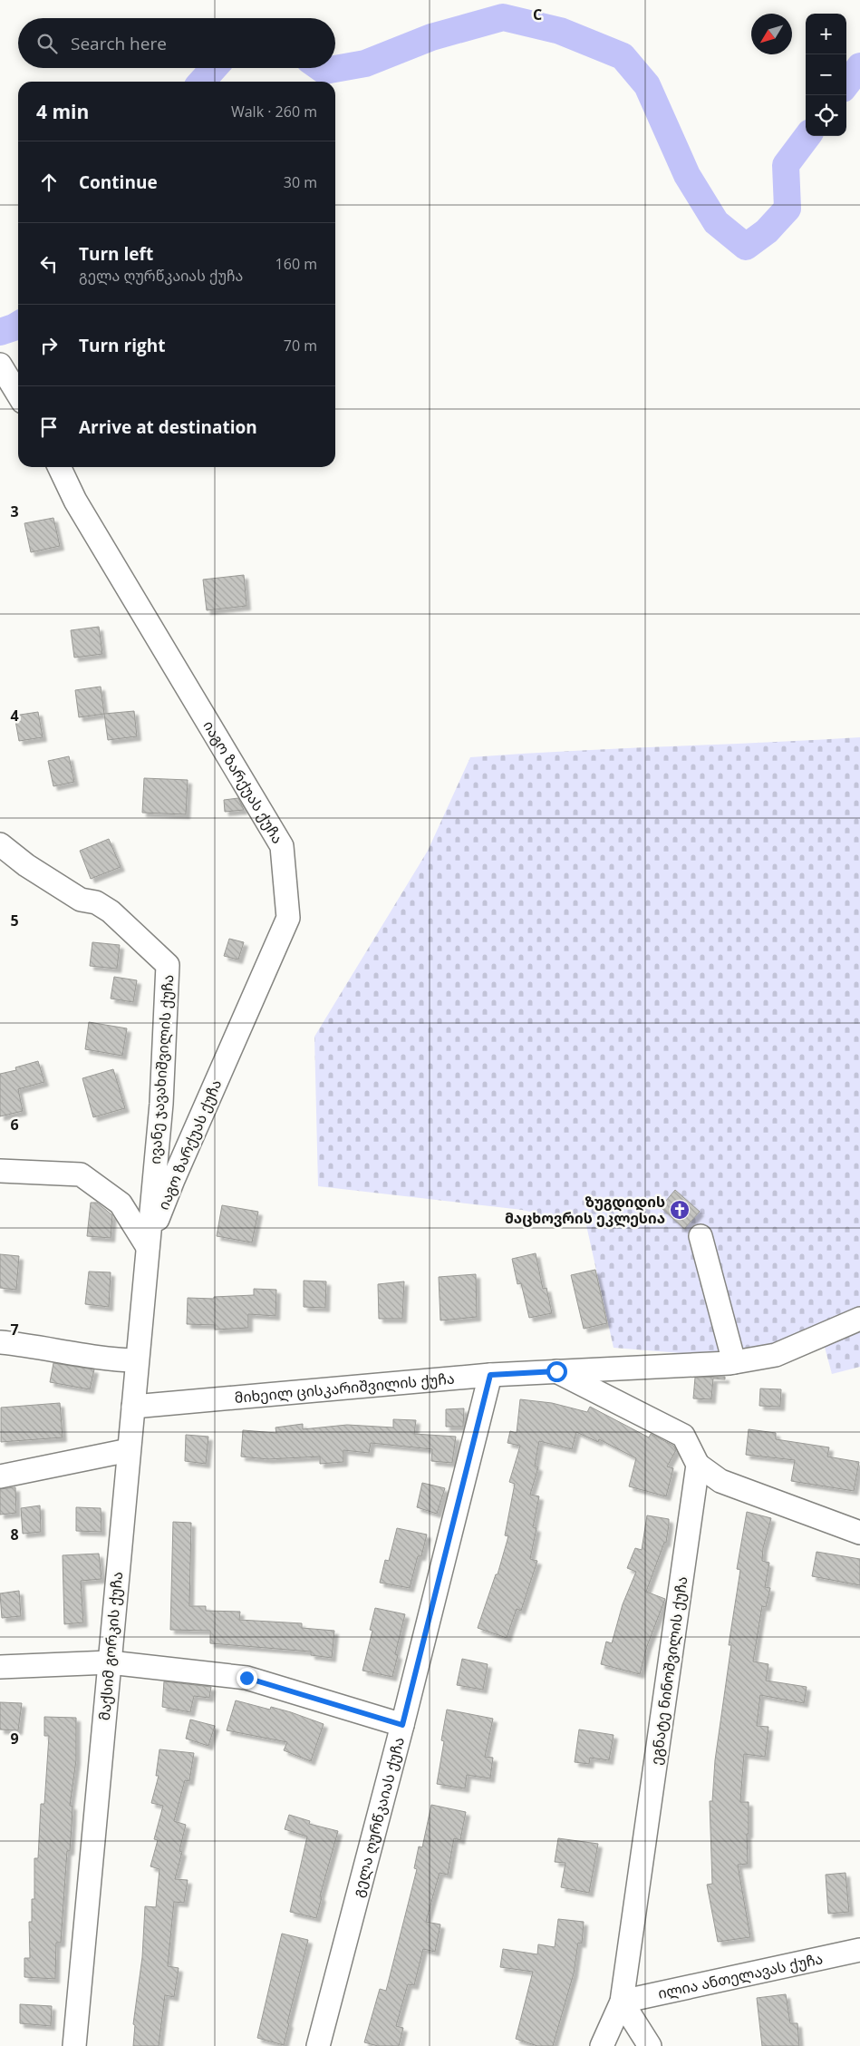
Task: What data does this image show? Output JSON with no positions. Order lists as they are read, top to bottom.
{
  "streets": {
    "street": [
      "იაგო ზარქუას ქუჩა",
      "ივანე ჯავახიშვილის ქუჩა",
      "მიხეილ ცისკარიშვილის ქუჩა",
      "მაქსიმ გორკის ქუჩა",
      "ეგნატე ნინოშვილის ქუჩა",
      "გელა ღურწკაიას ქუჩა",
      "ილია ანთელავას ქუჩა"
    ]
  },
  "crossings": [
    ["იაგო ზარქუას ქუჩა", "ივანე ჯავახიშვილის ქუჩა"],
    ["იაგო ზარქუას ქუჩა", "მაქსიმ გორკის ქუჩა"],
    ["ივანე ჯავახიშვილის ქუჩა", "მაქსიმ გორკის ქუჩა"],
    ["მიხეილ ცისკარიშვილის ქუჩა", "მაქსიმ გორკის ქუჩა"],
    ["მიხეილ ცისკარიშვილის ქუჩა", "გელა ღურწკაიას ქუჩა"],
    ["ეგნატე ნინოშვილის ქუჩა", "ილია ანთელავას ქუჩა"]
  ],
  "places": {
    "church": ["ზუგდიდის მაცხოვრის ეკლესია"]
  },
  "north": "bottom left",
  "page": {
    "map_buttons": ["+", "−"],
    "search": "Search here",
    "heading": ["4 min", "Walk · 260 m"],
    "list": [
      ["Continue", "30 m"],
      ["Turn left", "გელა ღურწკაიას ქუჩა", "160 m"],
      ["Turn right", "70 m"],
      "Arrive at destination"
    ]
  },
  "grid": {
    "columns": ["C"],
    "rows": [
      "3",
      "4",
      "5",
      "6",
      "7",
      "8",
      "9"
    ]
  }
}
